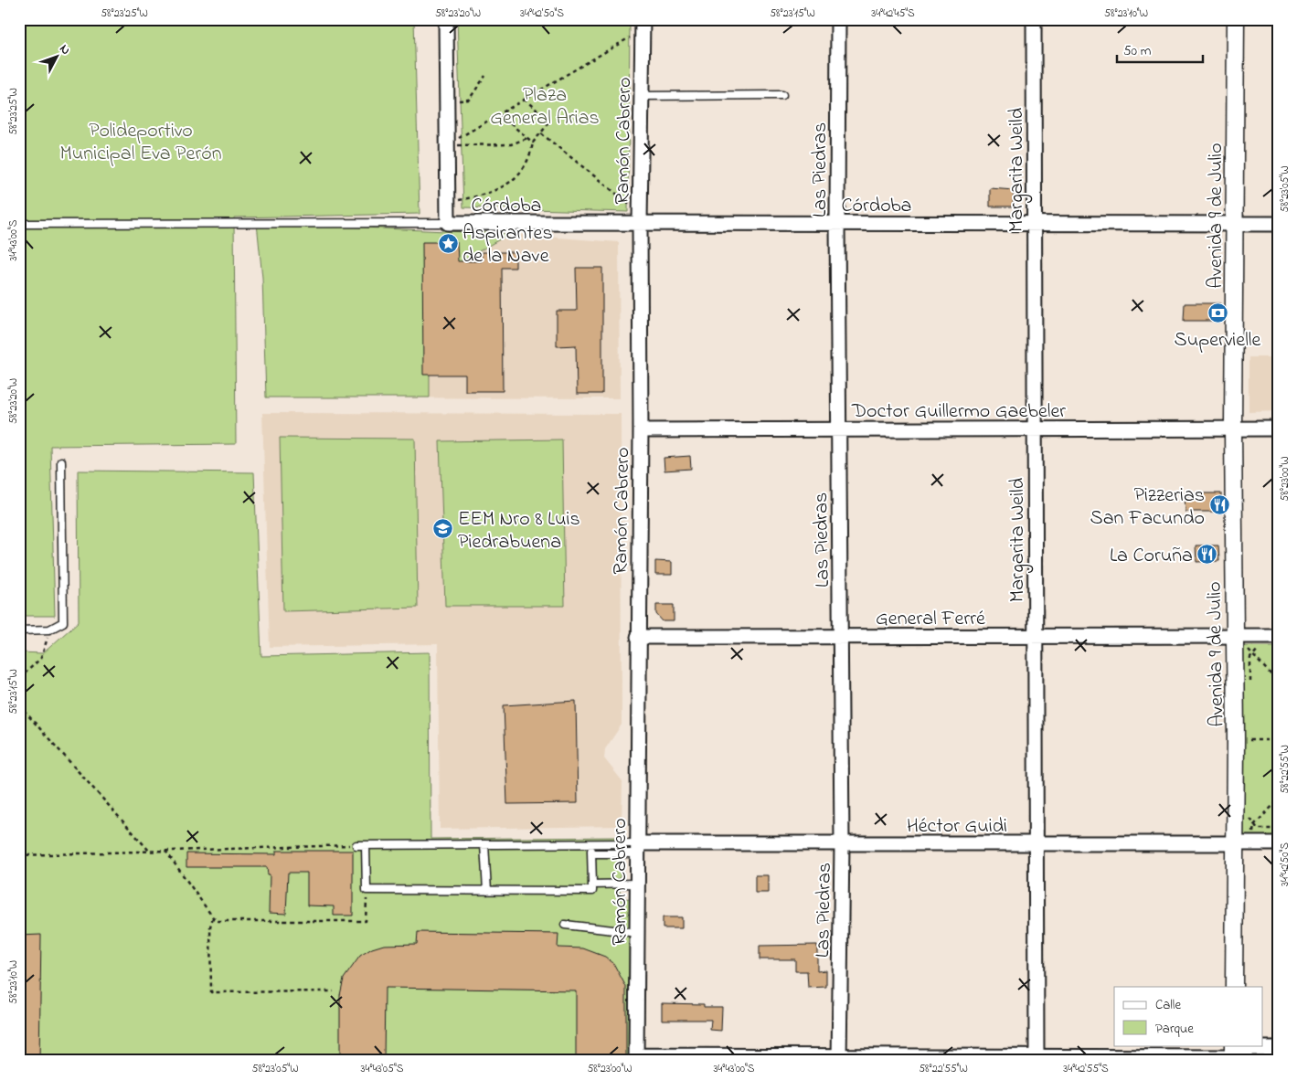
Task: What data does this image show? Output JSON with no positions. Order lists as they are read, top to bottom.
{
  "streets": {
    "street": [
      "Ramón Cabrero",
      "Las Piedras",
      "Margarita Weild",
      "Córdoba",
      "Avenida 9 de Julio",
      "Doctor Guillermo Gaebeler",
      "General Ferré",
      "Héctor Guidi"
    ]
  },
  "crossings": [
    ["Ramón Cabrero", "Córdoba"],
    ["Ramón Cabrero", "Doctor Guillermo Gaebeler"],
    ["Ramón Cabrero", "General Ferré"],
    ["Ramón Cabrero", "Héctor Guidi"],
    ["Las Piedras", "Córdoba"],
    ["Las Piedras", "Doctor Guillermo Gaebeler"],
    ["Las Piedras", "General Ferré"],
    ["Las Piedras", "Héctor Guidi"],
    ["Margarita Weild", "Córdoba"],
    ["Margarita Weild", "Doctor Guillermo Gaebeler"],
    ["Margarita Weild", "General Ferré"],
    ["Margarita Weild", "Héctor Guidi"],
    ["Córdoba", "Avenida 9 de Julio"],
    ["Avenida 9 de Julio", "Doctor Guillermo Gaebeler"],
    ["Avenida 9 de Julio", "General Ferré"],
    ["Avenida 9 de Julio", "Héctor Guidi"]
  ],
  "parks": ["Plaza General Arias", "Polideportivo Municipal Eva Perón"],
  "places": {
    "place": ["Aspirantes de la Nave"],
    "bank": ["Supervielle"],
    "restaurant": ["Pizzerias San Facundo", "La Coruña"],
    "school or university": ["EEM Nro 8 Luis Piedrabuena"]
  },
  "legend": ["Calle", "Parque"],
  "scale_bar": "50 m",
  "north": "top right",
  "coordinates": [
    "58°23'25\"W",
    "58°23'20\"W",
    "34°42'50\"S",
    "58°23'15\"W",
    "34°42'45\"S",
    "58°23'10\"W",
    "58°23'05\"W",
    "34°43'00\"S",
    "58°23'00\"W",
    "58°22'55\"W",
    "34°43'05\"S",
    "34°42'55\"S"
  ]
}
